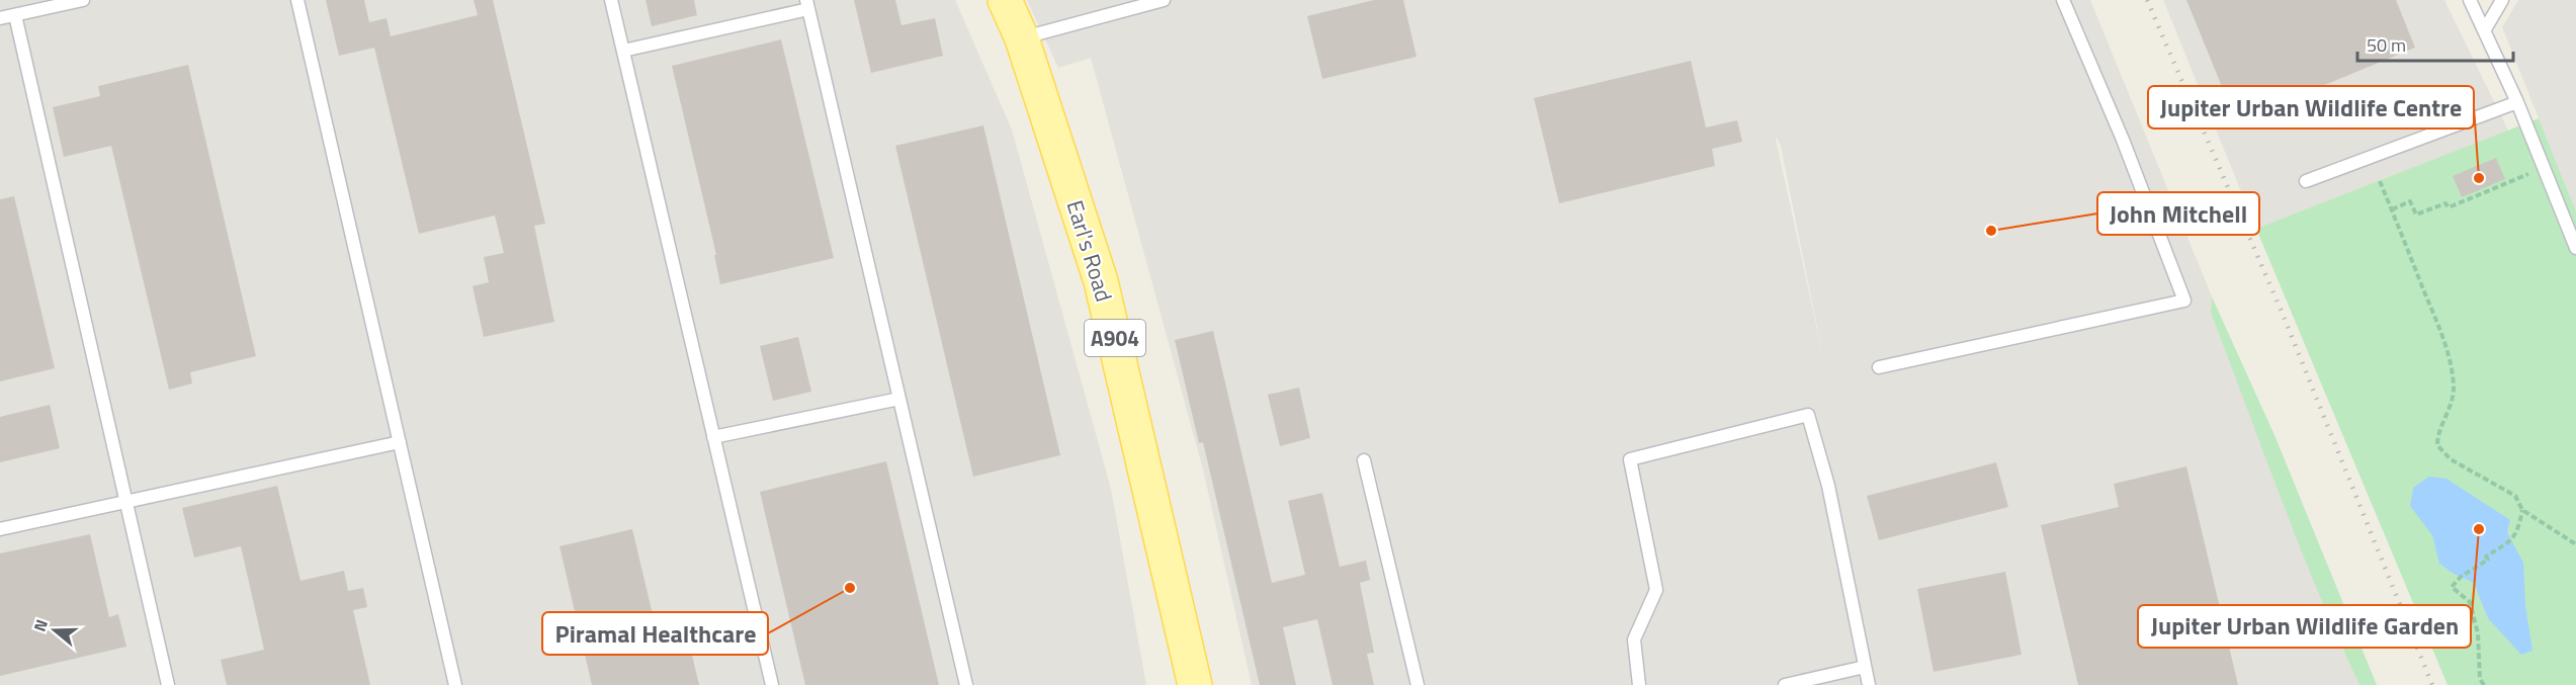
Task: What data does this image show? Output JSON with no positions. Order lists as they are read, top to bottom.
{
  "streets": {
    "main road": ["Earl's Road", "A904"]
  },
  "places": [
    "Jupiter Urban Wildlife Centre",
    "John Mitchell",
    "Jupiter Urban Wildlife Garden",
    "Piramal Healthcare"
  ],
  "scale_bar": "50 m",
  "north": "left"
}
